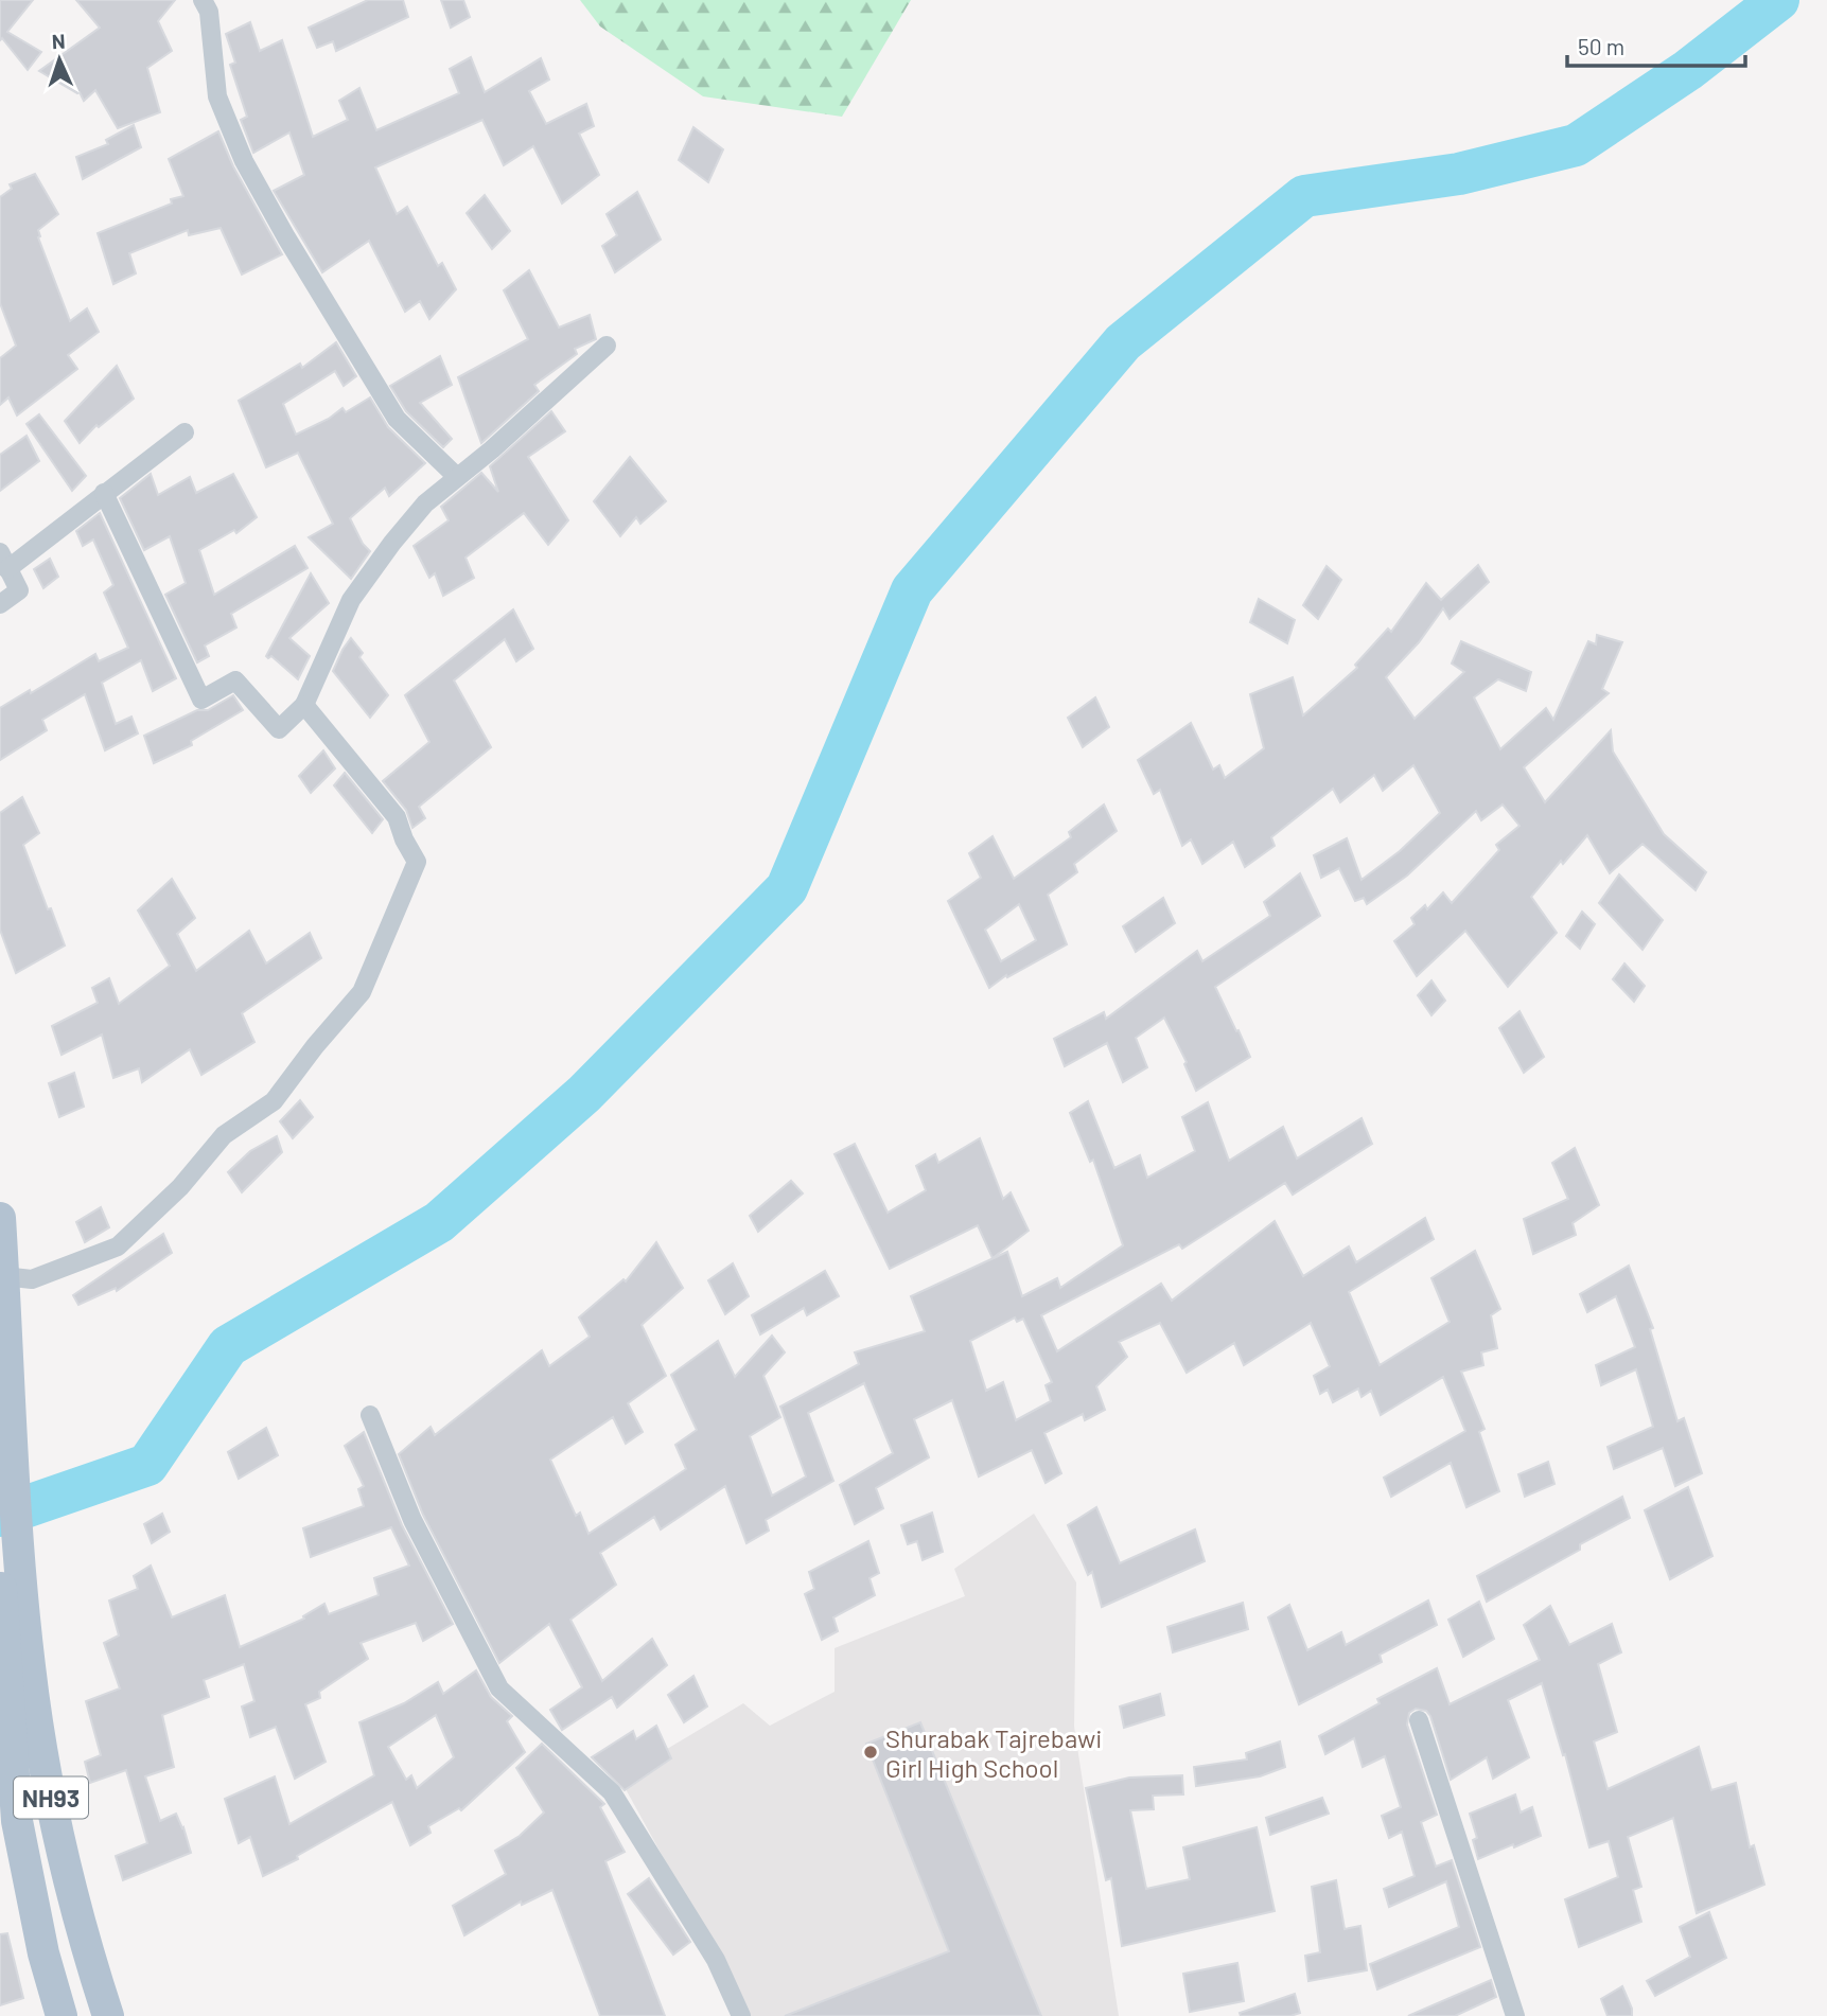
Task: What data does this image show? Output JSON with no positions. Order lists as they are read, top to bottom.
{
  "streets": {
    "main road": ["NH93"]
  },
  "places": ["Shurabak Tajrebawi Girl High School"],
  "scale_bar": "50 m",
  "north": "top"
}
